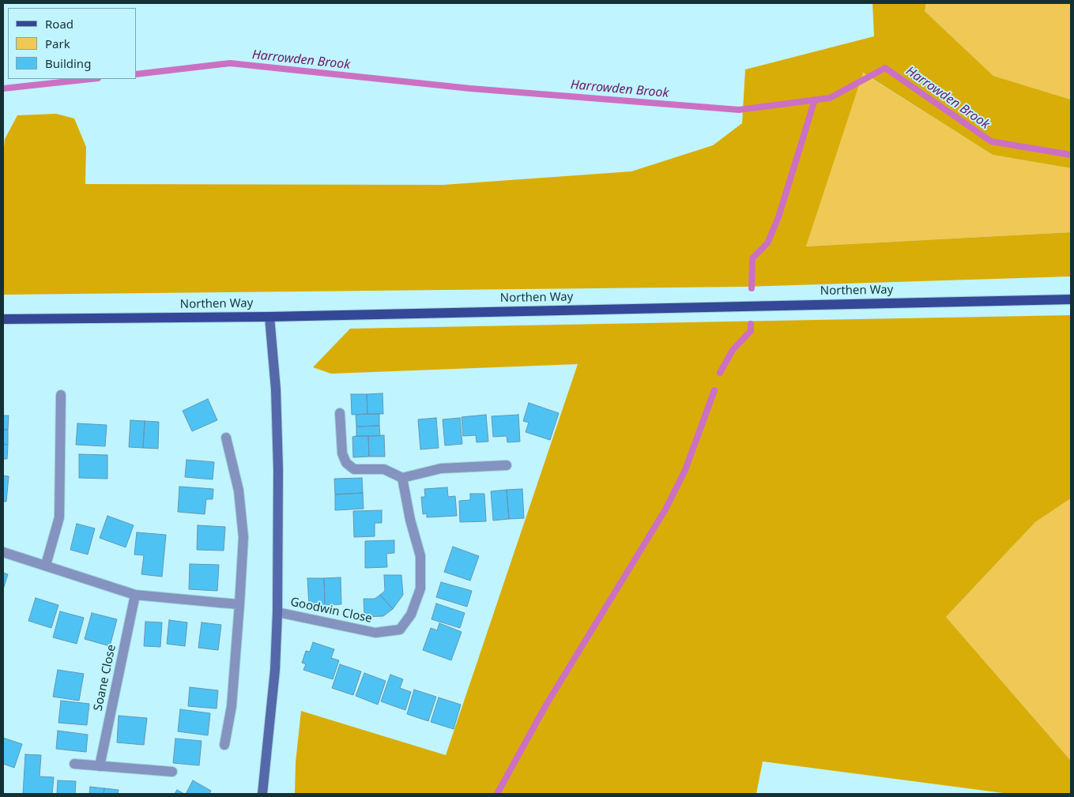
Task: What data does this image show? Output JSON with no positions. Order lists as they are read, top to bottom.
{
  "streets": {
    "main road": ["Northen Way"],
    "street": ["Goodwin Close", "Soane Close"]
  },
  "water": ["Harrowden Brook"],
  "legend": ["Road", "Park", "Building"]
}
